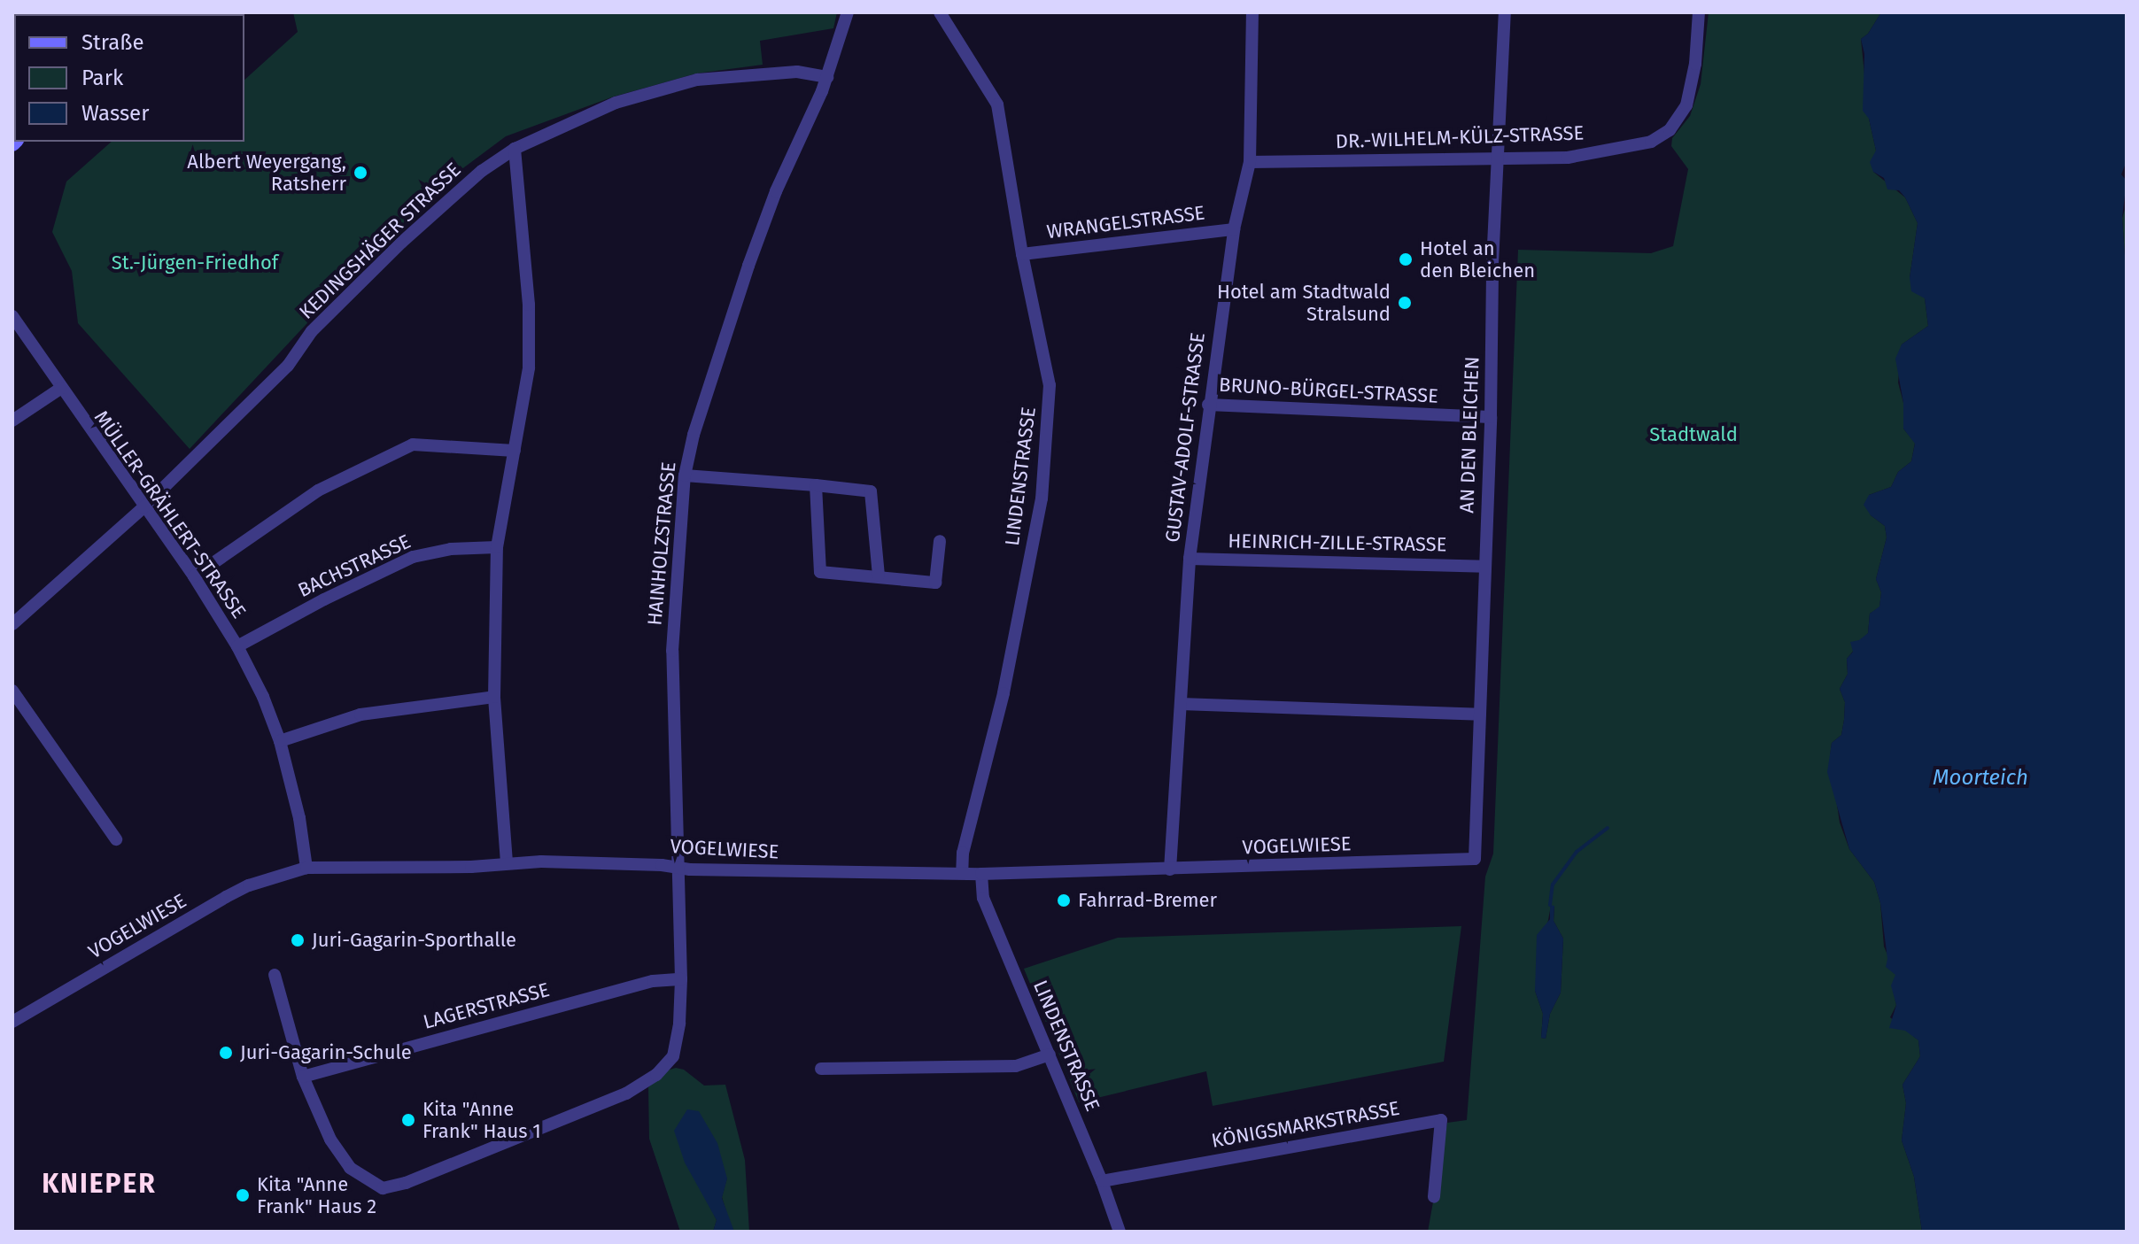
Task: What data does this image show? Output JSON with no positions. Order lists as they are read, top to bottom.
{
  "streets": {
    "street": [
      "DR.-WILHELM-KÜLZ-STRASSE",
      "WRANGELSTRASSE",
      "KEDINGSHÄGER STRASSE",
      "BRUNO-BÜRGEL-STRASSE",
      "AN DEN BLEICHEN",
      "GUSTAV-ADOLF-STRASSE",
      "LINDENSTRASSE",
      "MÜLLER-GRÄHLERT-STRASSE",
      "HEINRICH-ZILLE-STRASSE",
      "HAINHOLZSTRASSE",
      "BACHSTRASSE",
      "VOGELWIESE",
      "LAGERSTRASSE",
      "KÖNIGSMARKSTRASSE"
    ]
  },
  "crossings": [
    ["DR.-WILHELM-KÜLZ-STRASSE", "AN DEN BLEICHEN"],
    ["DR.-WILHELM-KÜLZ-STRASSE", "GUSTAV-ADOLF-STRASSE"],
    ["WRANGELSTRASSE", "GUSTAV-ADOLF-STRASSE"],
    ["WRANGELSTRASSE", "LINDENSTRASSE"],
    ["KEDINGSHÄGER STRASSE", "MÜLLER-GRÄHLERT-STRASSE"],
    ["KEDINGSHÄGER STRASSE", "HAINHOLZSTRASSE"],
    ["BRUNO-BÜRGEL-STRASSE", "AN DEN BLEICHEN"],
    ["BRUNO-BÜRGEL-STRASSE", "GUSTAV-ADOLF-STRASSE"],
    ["AN DEN BLEICHEN", "HEINRICH-ZILLE-STRASSE"],
    ["AN DEN BLEICHEN", "VOGELWIESE"],
    ["GUSTAV-ADOLF-STRASSE", "HEINRICH-ZILLE-STRASSE"],
    ["GUSTAV-ADOLF-STRASSE", "VOGELWIESE"],
    ["LINDENSTRASSE", "VOGELWIESE"],
    ["LINDENSTRASSE", "KÖNIGSMARKSTRASSE"],
    ["MÜLLER-GRÄHLERT-STRASSE", "BACHSTRASSE"],
    ["MÜLLER-GRÄHLERT-STRASSE", "VOGELWIESE"],
    ["HAINHOLZSTRASSE", "VOGELWIESE"],
    ["HAINHOLZSTRASSE", "LAGERSTRASSE"]
  ],
  "districts": ["KNIEPER"],
  "water": ["Moorteich"],
  "parks": ["St.-Jürgen-Friedhof", "Stadtwald"],
  "places": [
    "Albert Weyergang, Ratsherr",
    "Hotel an den Bleichen",
    "Hotel am Stadtwald Stralsund",
    "Fahrrad-Bremer",
    "Juri-Gagarin-Sporthalle",
    "Juri-Gagarin-Schule",
    "Kita \"Anne Frank\" Haus 1",
    "Kita \"Anne Frank\" Haus 2"
  ],
  "legend": ["Straße", "Park", "Wasser"]
}
